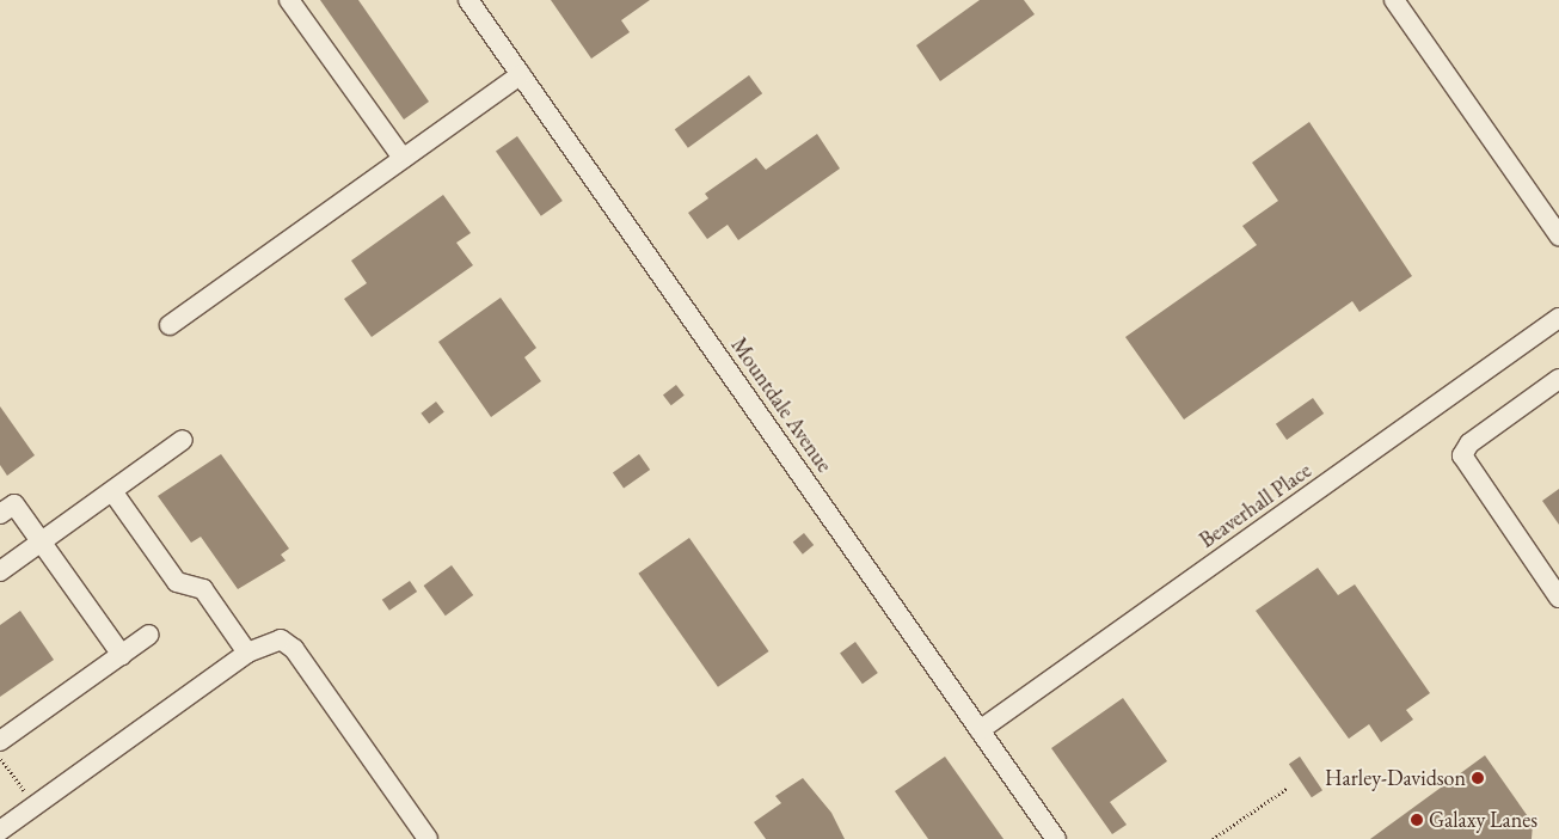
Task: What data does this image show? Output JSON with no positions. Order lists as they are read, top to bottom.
{
  "streets": {
    "street": ["Mountdale Avenue", "Beaverhall Place"]
  },
  "crossings": [
    ["Mountdale Avenue", "Beaverhall Place"]
  ],
  "places": ["Harley-Davidson", "Galaxy Lanes"]
}
